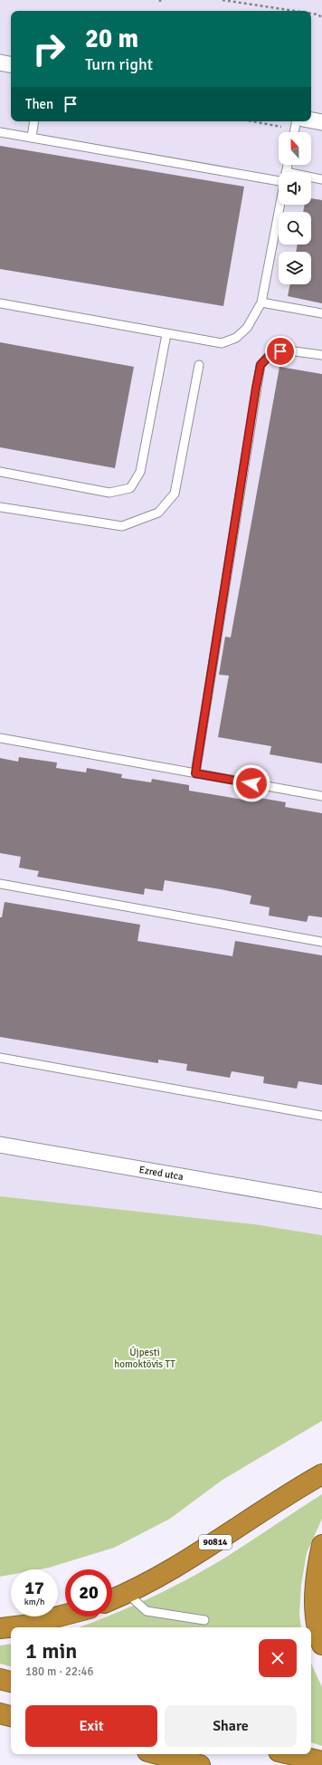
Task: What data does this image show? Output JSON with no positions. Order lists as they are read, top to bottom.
{
  "streets": {
    "highway": ["90814"],
    "street": ["Ezred utca"]
  },
  "parks": ["Újpesti homoktövis TT"],
  "north": "top",
  "page": {
    "turn": ["20 m", "Turn right"],
    "then": "Then",
    "speed": "17 km/h",
    "limit": "20",
    "heading": ["1 min", "180 m · 22:46"],
    "buttons": ["Exit", "Share"]
  }
}
